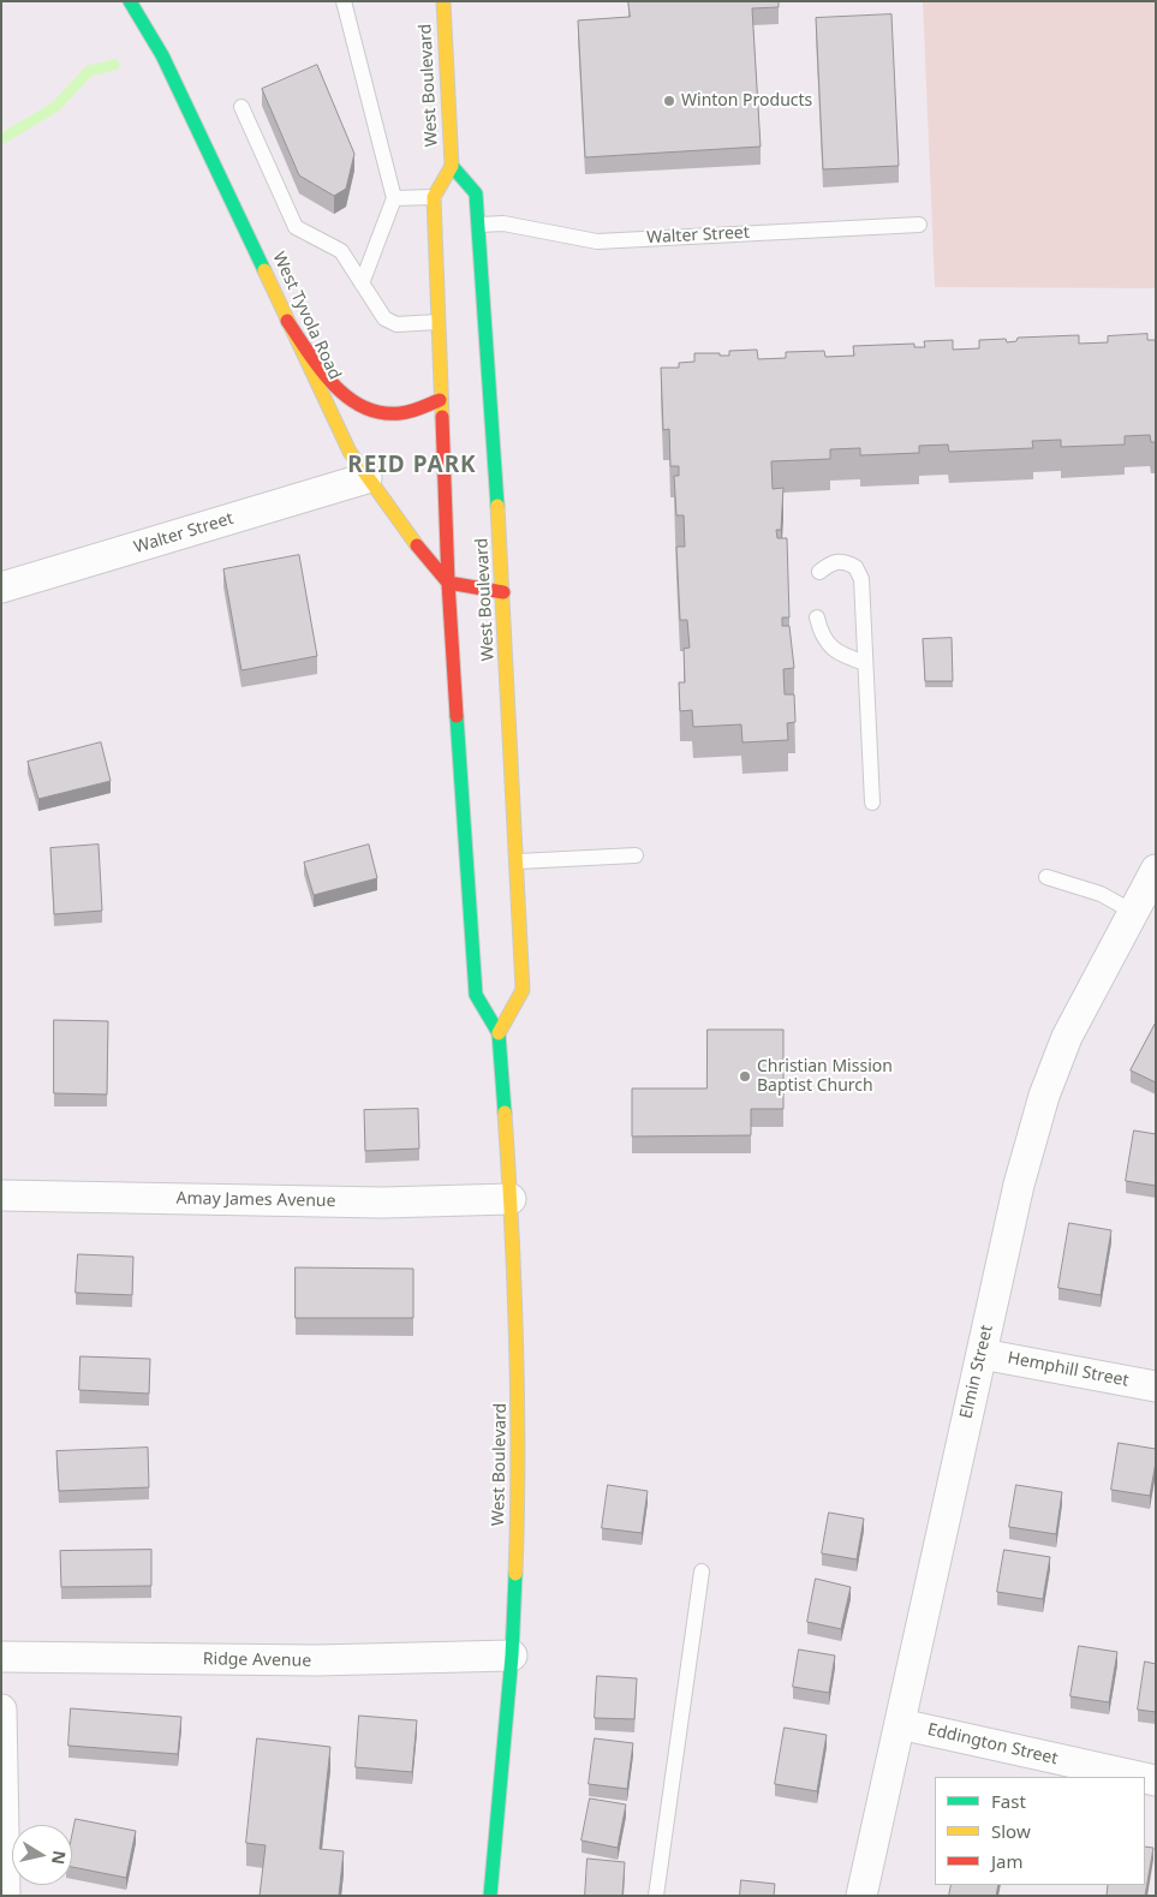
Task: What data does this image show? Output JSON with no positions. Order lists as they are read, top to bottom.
{
  "streets": {
    "main road": ["West Boulevard", "West Tyvola Road"],
    "street": [
      "Walter Street",
      "Amay James Avenue",
      "Hemphill Street",
      "Elmin Street",
      "Ridge Avenue",
      "Eddington Street"
    ]
  },
  "crossings": [
    ["West Boulevard", "Walter Street"],
    ["West Boulevard", "West Tyvola Road"],
    ["West Boulevard", "Amay James Avenue"],
    ["West Boulevard", "Ridge Avenue"],
    ["Walter Street", "West Tyvola Road"],
    ["Hemphill Street", "Elmin Street"],
    ["Elmin Street", "Eddington Street"]
  ],
  "districts": ["REID PARK"],
  "places": ["Winton Products", "Christian Mission Baptist Church"],
  "legend": ["Fast", "Slow", "Jam"],
  "north": "right"
}
